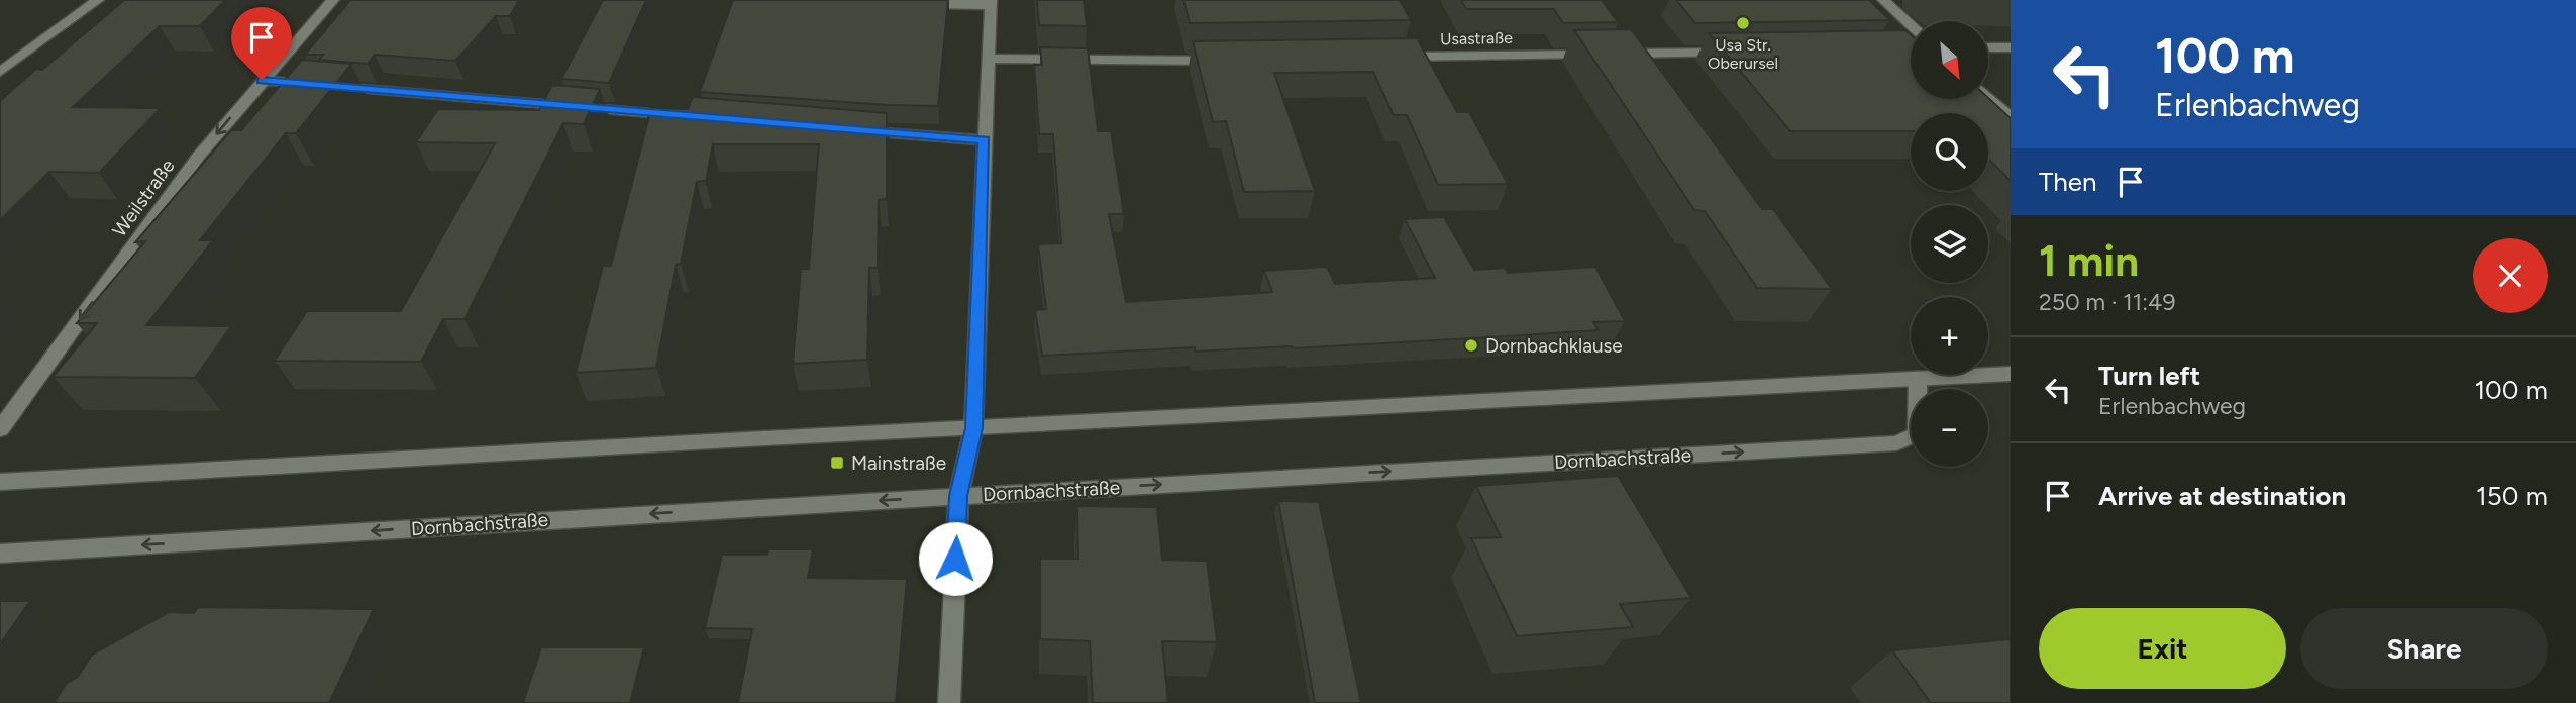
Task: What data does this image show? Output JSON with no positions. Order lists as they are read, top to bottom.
{
  "streets": {
    "street": ["Usastraße", "Weilstraße", "Dornbachstraße"]
  },
  "one_way": ["Weilstraße"],
  "places": {
    "other": ["Usa Str. Oberursel", "Dornbachklause"],
    "transit": ["Mainstraße"]
  },
  "north": "bottom right",
  "page": {
    "turn": ["100 m", "Erlenbachweg"],
    "map_buttons": ["+", "−"],
    "then": "Then",
    "heading": ["1 min", "250 m · 11:49"],
    "list": [
      {
        "name": "Turn left",
        "note": "Erlenbachweg",
        "value": "100 m"
      },
      {
        "name": "Arrive at destination",
        "value": "150 m"
      }
    ],
    "buttons": ["Exit", "Share"]
  }
}
